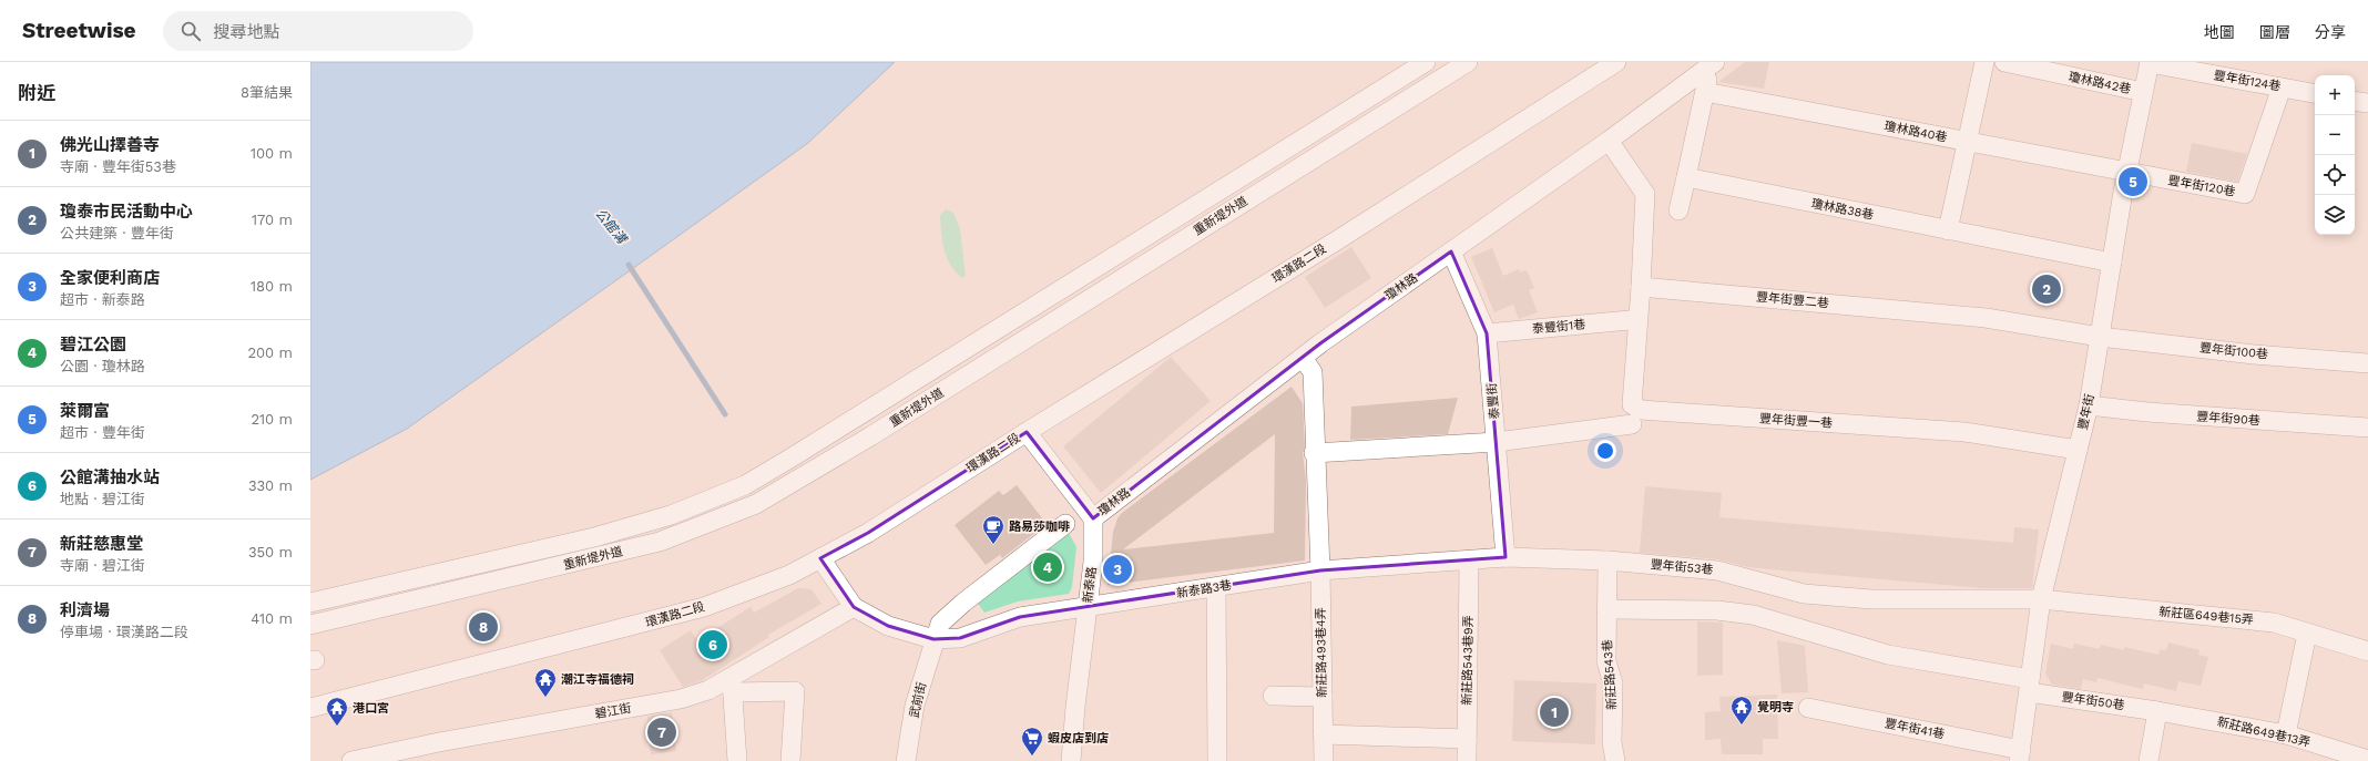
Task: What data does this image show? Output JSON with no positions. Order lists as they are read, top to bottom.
{
  "streets": {
    "street": [
      "豐年街124巷",
      "瓊林路42巷",
      "瓊林路40巷",
      "豐年街120巷",
      "瓊林路38巷",
      "重新堤外道",
      "環漢路二段",
      "瓊林路",
      "豐年街豐二巷",
      "泰豐街1巷",
      "豐年街100巷",
      "泰豐街",
      "豐年街",
      "豐年街90巷",
      "豐年街豐一巷",
      "豐年街53巷",
      "新泰路",
      "新泰路3巷",
      "新莊區649巷15弄",
      "新莊路493巷4弄",
      "新莊路543巷9弄",
      "新莊路543巷",
      "武前街",
      "豐年街50巷",
      "碧江街",
      "豐年街41巷",
      "新莊路649巷13弄"
    ]
  },
  "crossings": [
    ["豐年街124巷", "豐年街120巷"],
    ["豐年街124巷", "豐年街"],
    ["瓊林路42巷", "豐年街"],
    ["瓊林路40巷", "豐年街120巷"],
    ["瓊林路40巷", "豐年街"],
    ["豐年街120巷", "豐年街"],
    ["瓊林路38巷", "豐年街"],
    ["瓊林路", "泰豐街"],
    ["瓊林路", "新泰路"],
    ["瓊林路", "新莊路493巷4弄"],
    ["豐年街豐二巷", "豐年街100巷"],
    ["豐年街豐二巷", "豐年街"],
    ["豐年街豐二巷", "豐年街豐一巷"],
    ["泰豐街1巷", "泰豐街"],
    ["豐年街100巷", "豐年街"],
    ["泰豐街", "豐年街53巷"],
    ["豐年街", "豐年街90巷"],
    ["豐年街", "豐年街豐一巷"],
    ["豐年街", "豐年街53巷"],
    ["豐年街", "新莊區649巷15弄"],
    ["豐年街", "豐年街50巷"],
    ["豐年街", "豐年街41巷"],
    ["豐年街53巷", "新泰路3巷"],
    ["豐年街53巷", "新莊區649巷15弄"],
    ["豐年街53巷", "新莊路493巷4弄"],
    ["豐年街53巷", "新莊路543巷9弄"],
    ["豐年街53巷", "新莊路543巷"],
    ["新泰路", "新泰路3巷"],
    ["新泰路3巷", "新莊路493巷4弄"],
    ["新泰路3巷", "武前街"],
    ["新泰路3巷", "碧江街"],
    ["豐年街50巷", "新莊路649巷13弄"]
  ],
  "water": ["公館溝"],
  "places": {
    "cafe": ["路易莎咖啡"],
    "temple": ["潮江寺福德祠", "覺明寺", "港口宮"],
    "supermarket": ["蝦皮店到店"]
  },
  "page": {
    "header": "Streetwise",
    "search": "搜尋地點",
    "nav": ["地圖", "圖層", "分享"],
    "heading": ["附近", "8筆結果"],
    "map_buttons": ["+", "−"],
    "list": [
      {
        "mark": "1",
        "name": "佛光山擇善寺",
        "note": "寺廟 · 豐年街53巷",
        "value": "100 m"
      },
      {
        "mark": "2",
        "name": "瓊泰市民活動中心",
        "note": "公共建築 · 豐年街",
        "value": "170 m"
      },
      {
        "mark": "3",
        "name": "全家便利商店",
        "note": "超市 · 新泰路",
        "value": "180 m"
      },
      {
        "mark": "4",
        "name": "碧江公園",
        "note": "公園 · 瓊林路",
        "value": "200 m"
      },
      {
        "mark": "5",
        "name": "萊爾富",
        "note": "超市 · 豐年街",
        "value": "210 m"
      },
      {
        "mark": "6",
        "name": "公館溝抽水站",
        "note": "地點 · 碧江街",
        "value": "330 m"
      },
      {
        "mark": "7",
        "name": "新莊慈惠堂",
        "note": "寺廟 · 碧江街",
        "value": "350 m"
      },
      {
        "mark": "8",
        "name": "利濟場",
        "note": "停車場 · 環漢路二段",
        "value": "410 m"
      }
    ],
    "pins": [
      "5",
      "2",
      "4",
      "3",
      "8",
      "6",
      "1",
      "7"
    ]
  }
}
